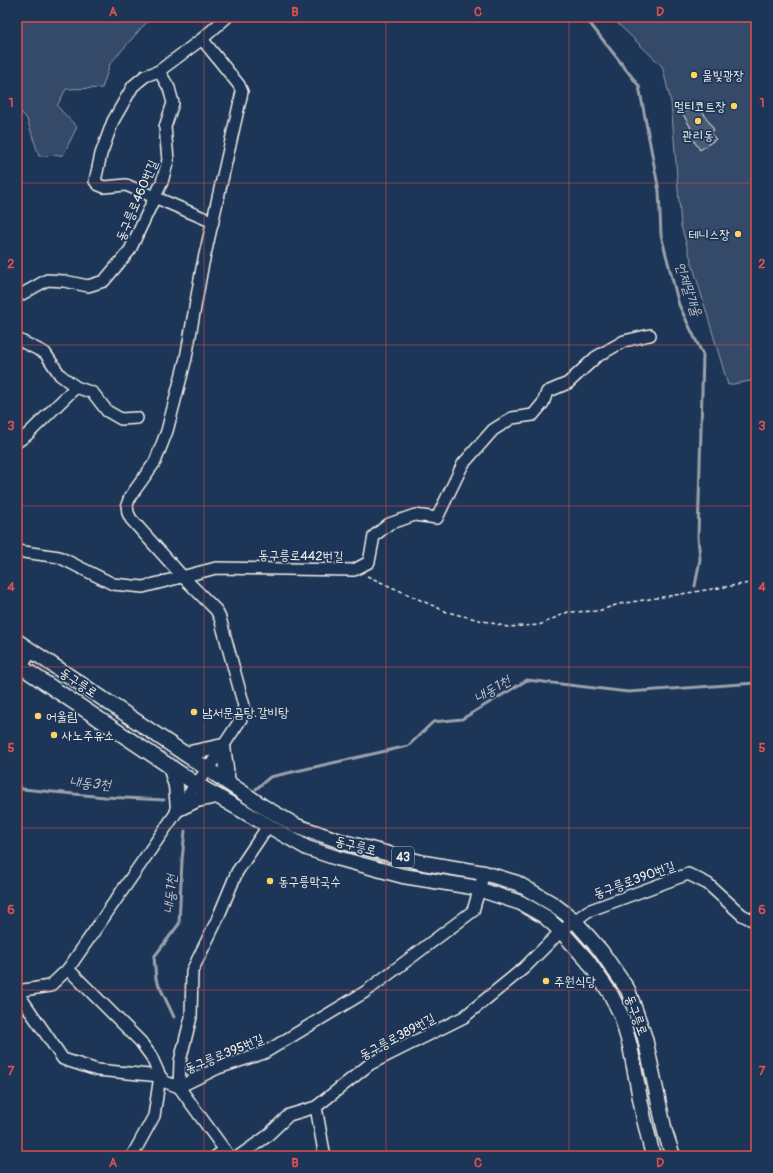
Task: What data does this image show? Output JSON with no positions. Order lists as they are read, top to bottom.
{
  "streets": {
    "main road": ["동구릉로", "43"],
    "street": [
      "동구릉로460번길",
      "동구릉로442번길",
      "동구릉로390번길",
      "동구릉로389번길",
      "동구릉로395번길"
    ]
  },
  "crossings": [
    ["동구릉로", "동구릉로390번길"],
    ["동구릉로", "동구릉로389번길"],
    ["동구릉로", "동구릉로395번길"],
    ["동구릉로390번길", "동구릉로389번길"]
  ],
  "water": ["언제말개울", "내동1천", "내동3천"],
  "places": [
    "물빛광장",
    "멀티코트장",
    "관리동",
    "테니스장",
    "남서문곰탕.갈비탕",
    "어울림",
    "사노주유소",
    "동구릉막국수",
    "주원식당"
  ],
  "grid": {
    "columns": [
      "A",
      "B",
      "C",
      "D"
    ],
    "rows": [
      "1",
      "2",
      "3",
      "4",
      "5",
      "6",
      "7"
    ]
  }
}
